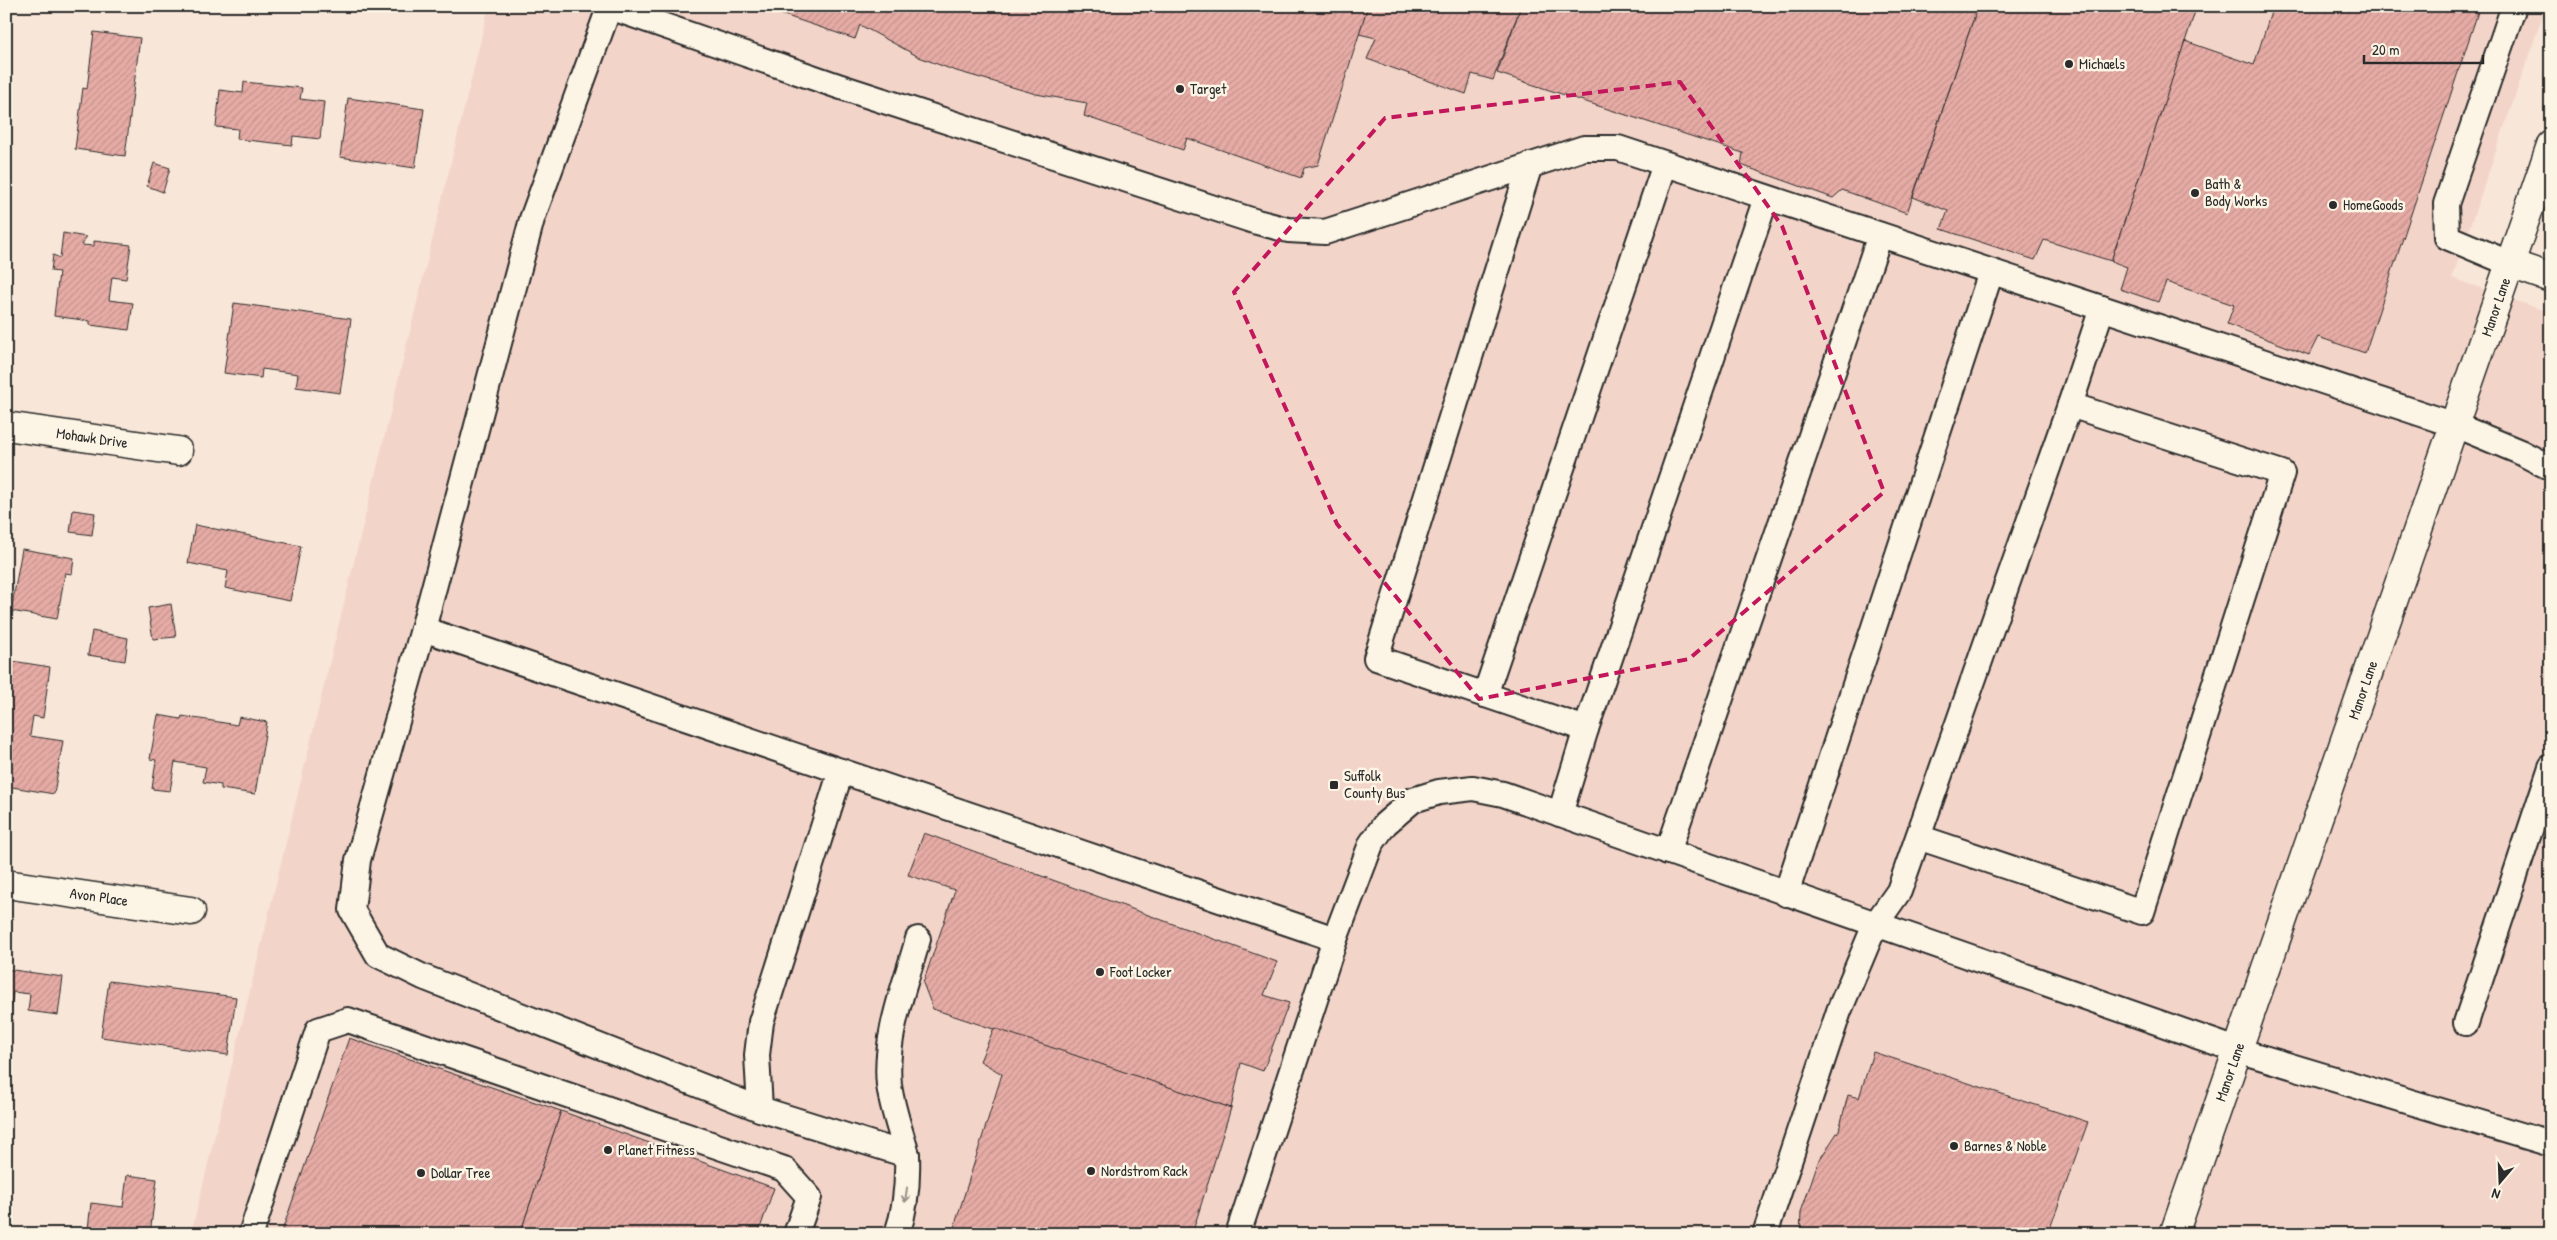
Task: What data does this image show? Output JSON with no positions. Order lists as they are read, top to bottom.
{
  "streets": {
    "street": ["Manor Lane", "Mohawk Drive", "Avon Place"]
  },
  "places": {
    "other": [
      "Michaels",
      "Target",
      "Bath & Body Works",
      "HomeGoods",
      "Foot Locker",
      "Barnes & Noble",
      "Planet Fitness",
      "Nordstrom Rack",
      "Dollar Tree"
    ],
    "transit": ["Suffolk County Bus"]
  },
  "scale_bar": "20 m",
  "north": "bottom"
}
